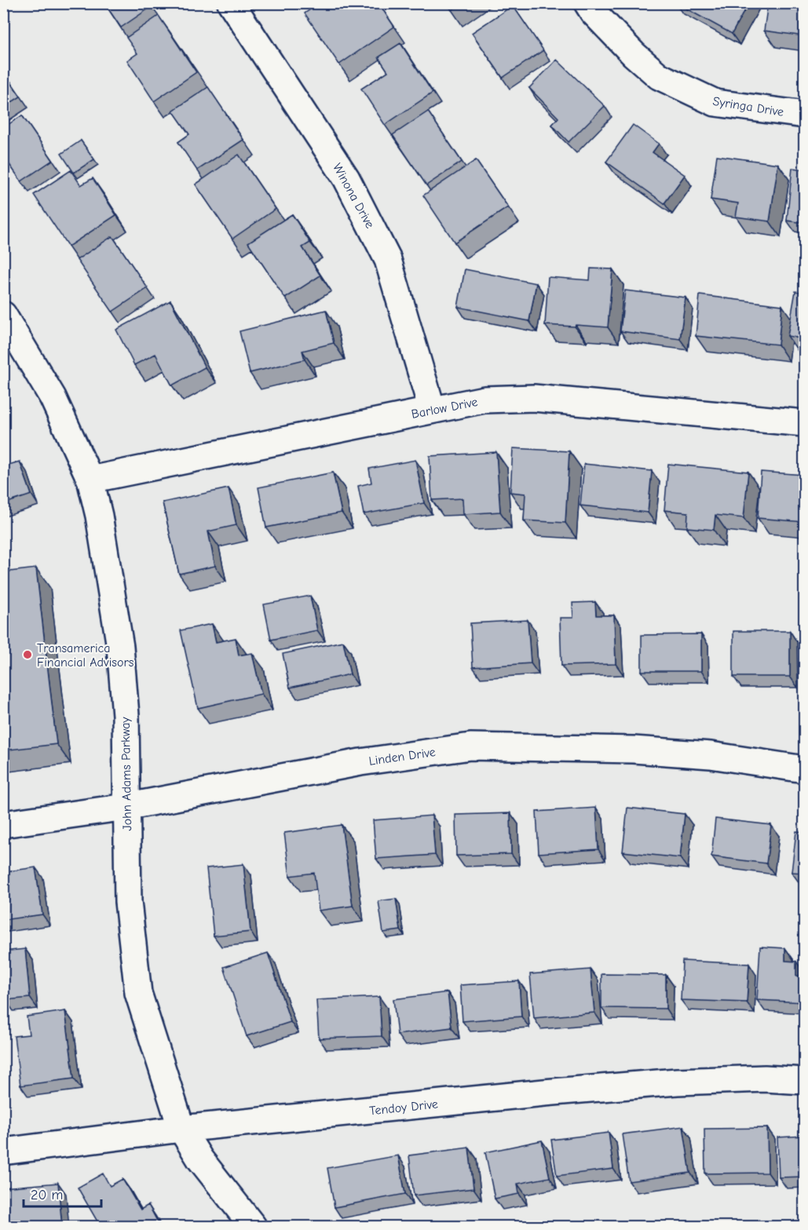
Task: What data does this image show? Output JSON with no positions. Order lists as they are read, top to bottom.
{
  "streets": {
    "street": [
      "Syringa Drive",
      "Winona Drive",
      "Barlow Drive",
      "Linden Drive",
      "John Adams Parkway",
      "Tendoy Drive"
    ]
  },
  "crossings": [
    ["Winona Drive", "Barlow Drive"],
    ["Barlow Drive", "John Adams Parkway"],
    ["Linden Drive", "John Adams Parkway"],
    ["John Adams Parkway", "Tendoy Drive"]
  ],
  "places": ["Transamerica Financial Advisors"],
  "scale_bar": "20 m"
}
